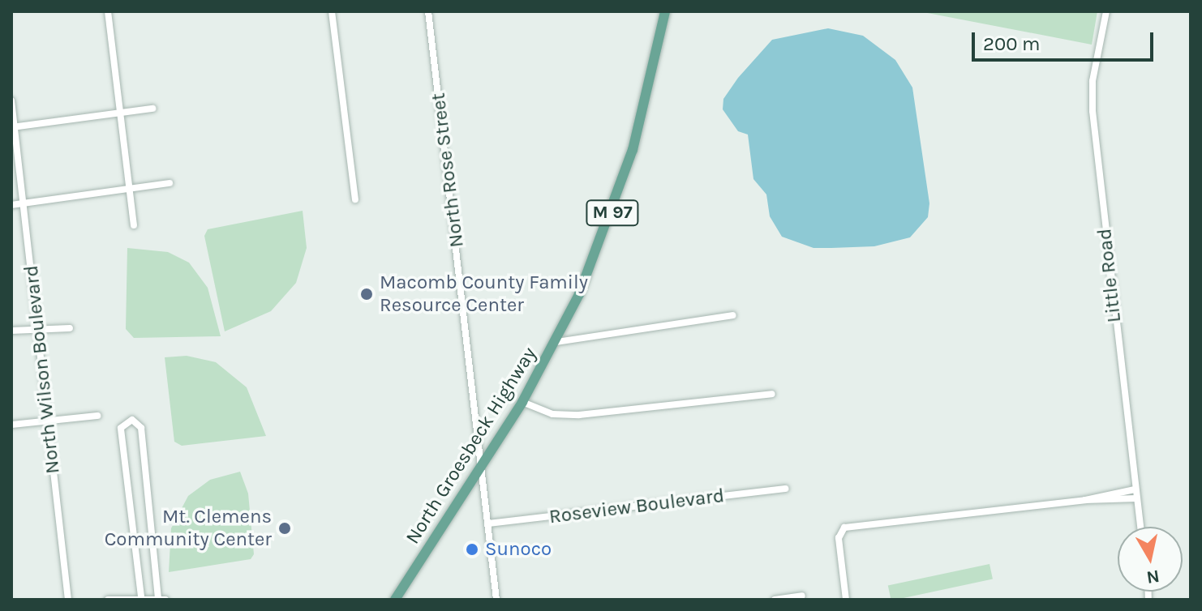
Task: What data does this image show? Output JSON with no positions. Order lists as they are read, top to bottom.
{
  "streets": {
    "main road": ["M 97", "North Groesbeck Highway"],
    "street": [
      "North Rose Street",
      "Little Road",
      "North Wilson Boulevard",
      "Roseview Boulevard"
    ]
  },
  "crossings": [
    ["North Rose Street", "North Groesbeck Highway"],
    ["North Rose Street", "Roseview Boulevard"]
  ],
  "places": ["Macomb County Family Resource Center", "Mt. Clemens Community Center", "Sunoco"],
  "scale_bar": "200 m",
  "north": "bottom"
}
